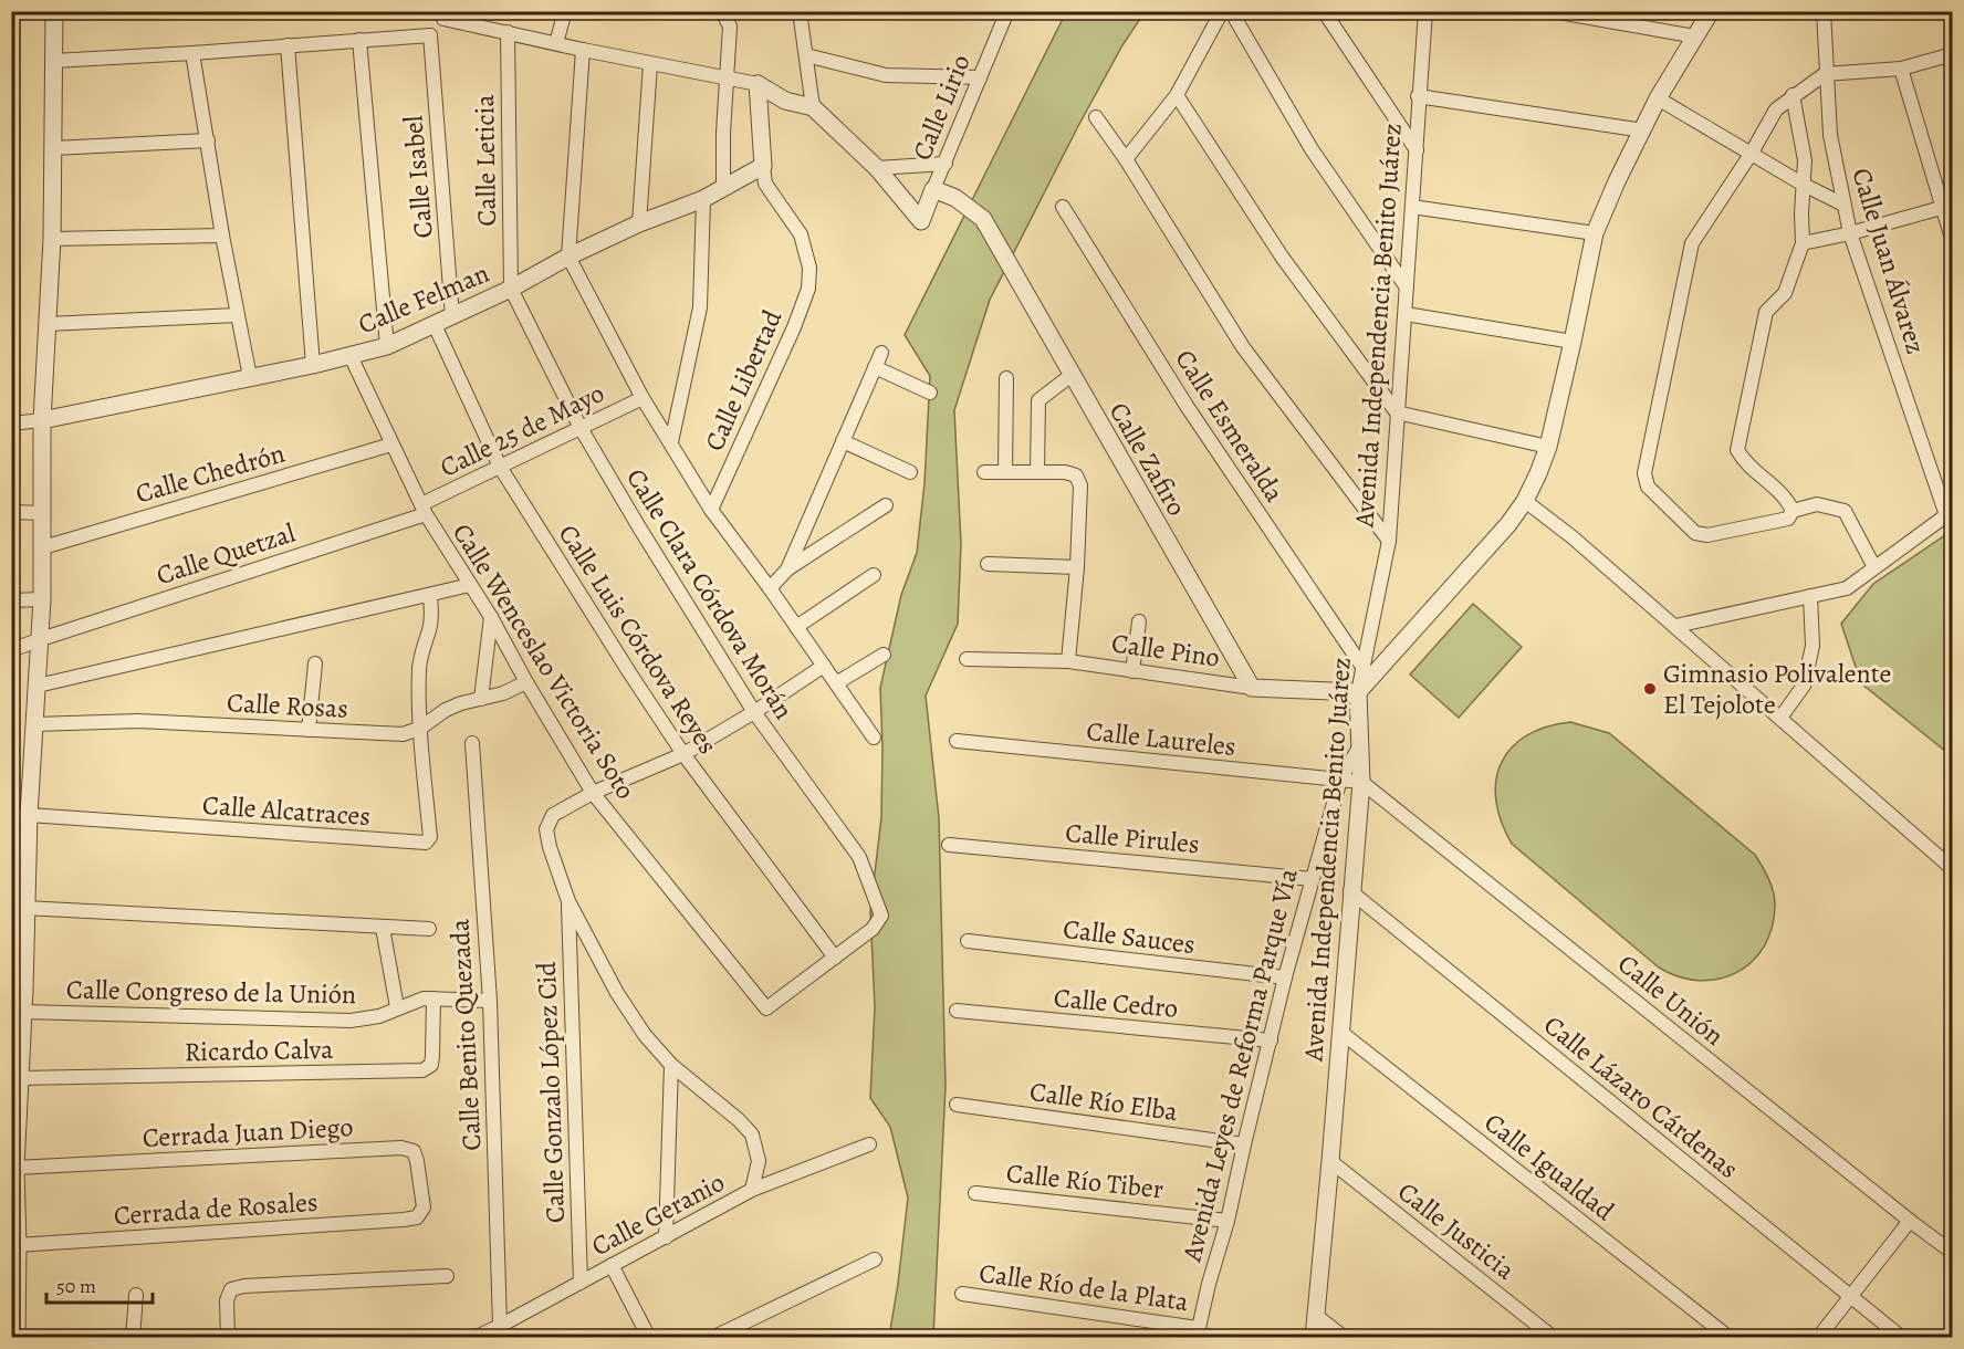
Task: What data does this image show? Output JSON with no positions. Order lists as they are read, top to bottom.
{
  "streets": {
    "street": [
      "Calle Lirio",
      "Calle Leticia",
      "Calle Isabel",
      "Calle Juan Álvarez",
      "Calle Felman",
      "Avenida Independencia Benito Juárez",
      "Calle Libertad",
      "Calle Esmeralda",
      "Calle 25 de Mayo",
      "Calle Zafiro",
      "Calle Chedrón",
      "Calle Quetzal",
      "Calle Clara Córdova Morán",
      "Calle Luis Córdova Reyes",
      "Calle Pino",
      "Calle Wenceslao Victoria Soto",
      "Calle Rosas",
      "Calle Laureles",
      "Calle Alcatraces",
      "Calle Pirules",
      "Calle Sauces",
      "Calle Congreso de la Unión",
      "Calle Unión",
      "Calle Cedro",
      "Calle Benito Quezada",
      "Ricardo Calva",
      "Avenida Leyes de Reforma Parque Vía",
      "Calle Gonzalo López Cid",
      "Calle Lázaro Cárdenas",
      "Calle Río Elba",
      "Cerrada Juan Diego",
      "Calle Igualdad",
      "Calle Río Tiber",
      "Cerrada de Rosales",
      "Calle Geranio",
      "Calle Justicia",
      "Calle Río de la Plata"
    ]
  },
  "crossings": [
    ["Calle Lirio", "Calle Zafiro"],
    ["Calle Leticia", "Calle Felman"],
    ["Calle Leticia", "Calle Clara Córdova Morán"],
    ["Calle Isabel", "Calle Felman"],
    ["Calle Felman", "Calle Libertad"],
    ["Calle Felman", "Calle Clara Córdova Morán"],
    ["Calle Felman", "Calle Luis Córdova Reyes"],
    ["Calle Felman", "Calle Wenceslao Victoria Soto"],
    ["Avenida Independencia Benito Juárez", "Calle Esmeralda"],
    ["Avenida Independencia Benito Juárez", "Calle Pino"],
    ["Avenida Independencia Benito Juárez", "Calle Laureles"],
    ["Avenida Independencia Benito Juárez", "Calle Unión"],
    ["Avenida Independencia Benito Juárez", "Avenida Leyes de Reforma Parque Vía"],
    ["Avenida Independencia Benito Juárez", "Calle Lázaro Cárdenas"],
    ["Avenida Independencia Benito Juárez", "Calle Igualdad"],
    ["Avenida Independencia Benito Juárez", "Calle Justicia"],
    ["Calle 25 de Mayo", "Calle Quetzal"],
    ["Calle 25 de Mayo", "Calle Clara Córdova Morán"],
    ["Calle 25 de Mayo", "Calle Luis Córdova Reyes"],
    ["Calle 25 de Mayo", "Calle Wenceslao Victoria Soto"],
    ["Calle Zafiro", "Calle Pino"],
    ["Calle Chedrón", "Calle Wenceslao Victoria Soto"],
    ["Calle Quetzal", "Calle Wenceslao Victoria Soto"],
    ["Calle Clara Córdova Morán", "Calle Wenceslao Victoria Soto"],
    ["Calle Luis Córdova Reyes", "Calle Wenceslao Victoria Soto"],
    ["Calle Wenceslao Victoria Soto", "Calle Rosas"],
    ["Calle Rosas", "Calle Alcatraces"],
    ["Calle Laureles", "Calle Unión"],
    ["Calle Laureles", "Avenida Leyes de Reforma Parque Vía"],
    ["Calle Pirules", "Avenida Leyes de Reforma Parque Vía"],
    ["Calle Sauces", "Avenida Leyes de Reforma Parque Vía"],
    ["Calle Congreso de la Unión", "Calle Benito Quezada"],
    ["Calle Congreso de la Unión", "Ricardo Calva"],
    ["Calle Cedro", "Avenida Leyes de Reforma Parque Vía"],
    ["Calle Benito Quezada", "Calle Geranio"],
    ["Avenida Leyes de Reforma Parque Vía", "Calle Río Elba"],
    ["Avenida Leyes de Reforma Parque Vía", "Calle Río Tiber"],
    ["Avenida Leyes de Reforma Parque Vía", "Calle Río de la Plata"],
    ["Calle Gonzalo López Cid", "Calle Geranio"],
    ["Cerrada Juan Diego", "Cerrada de Rosales"]
  ],
  "places": ["Gimnasio Polivalente El Tejolote"],
  "scale_bar": "50 m"
}
